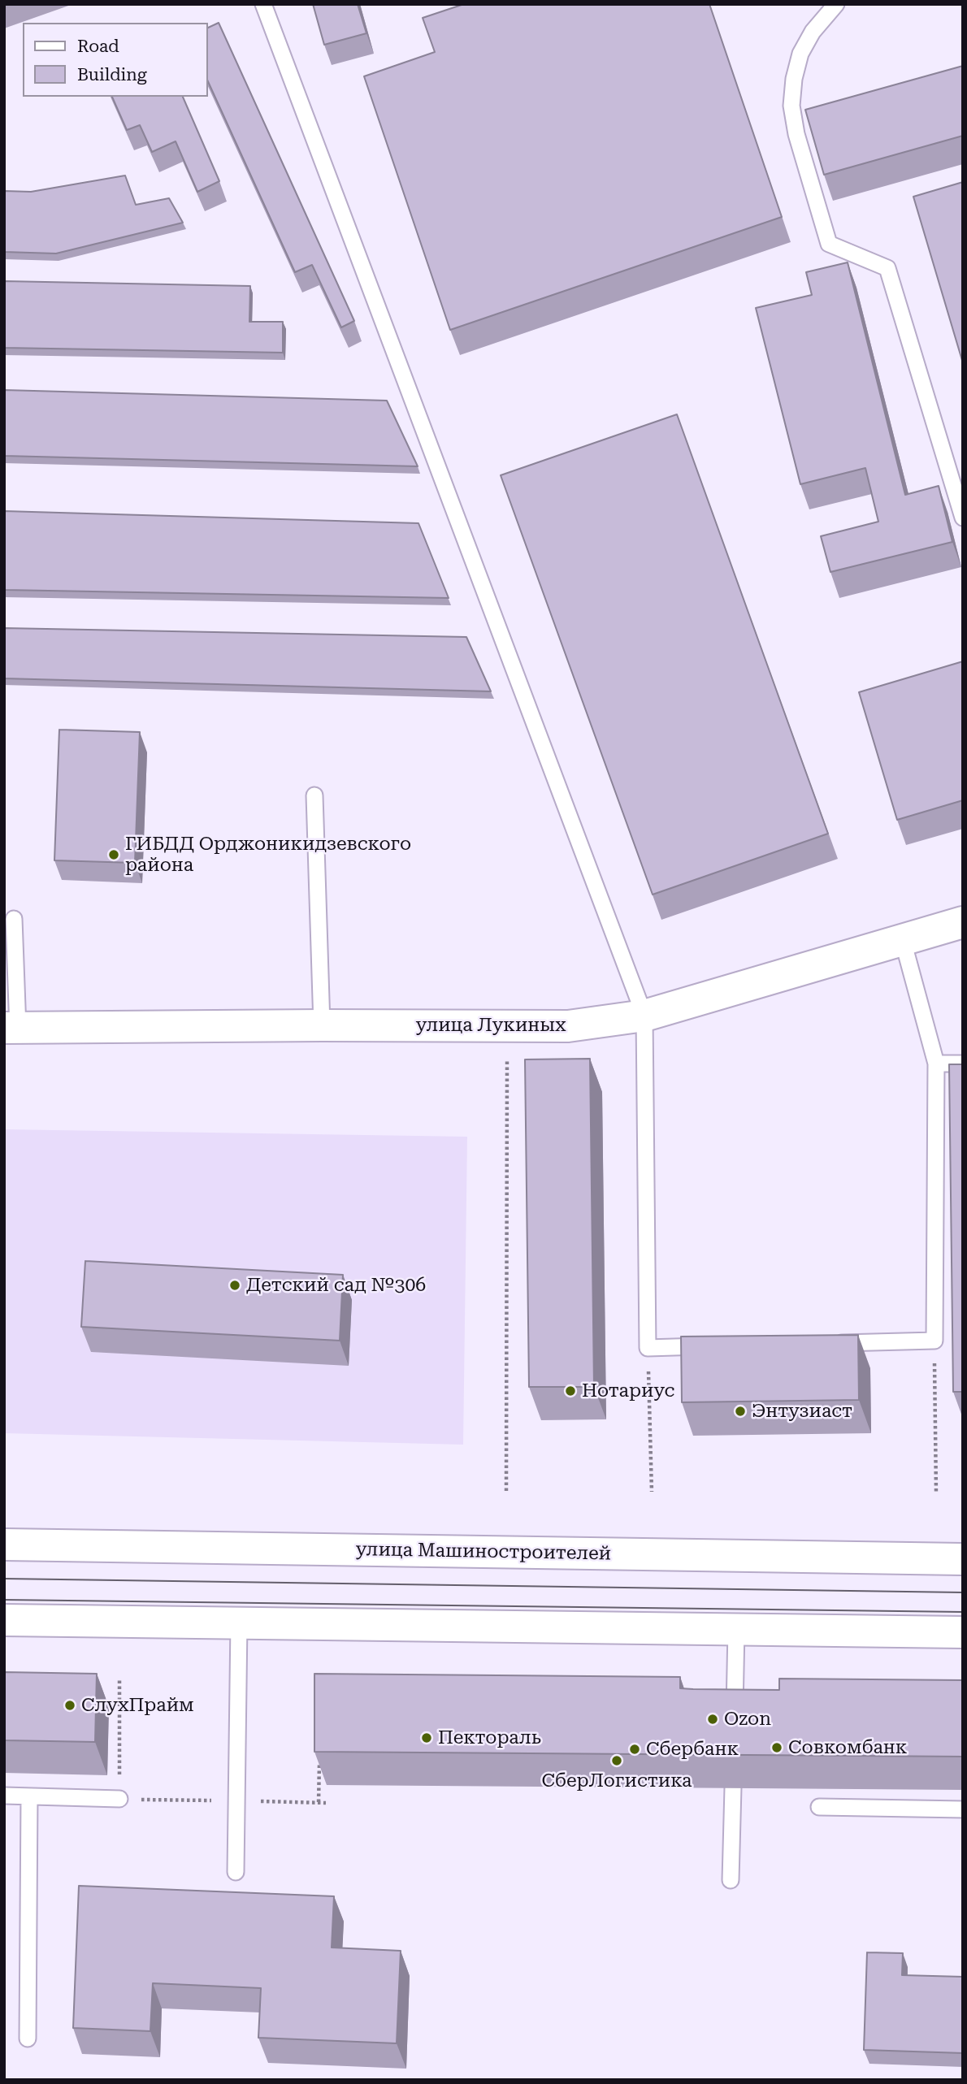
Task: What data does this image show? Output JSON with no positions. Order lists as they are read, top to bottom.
{
  "streets": {
    "main road": ["улица Лукиных", "улица Машиностроителей"]
  },
  "places": [
    "ГИБДД Орджоникидзевского района",
    "Детский сад №306",
    "Нотариус",
    "Энтузиаст",
    "СлухПрайм",
    "Ozon",
    "Пектораль",
    "Совкомбанк",
    "Сбербанк",
    "СберЛогистика"
  ],
  "legend": ["Road", "Building"]
}
